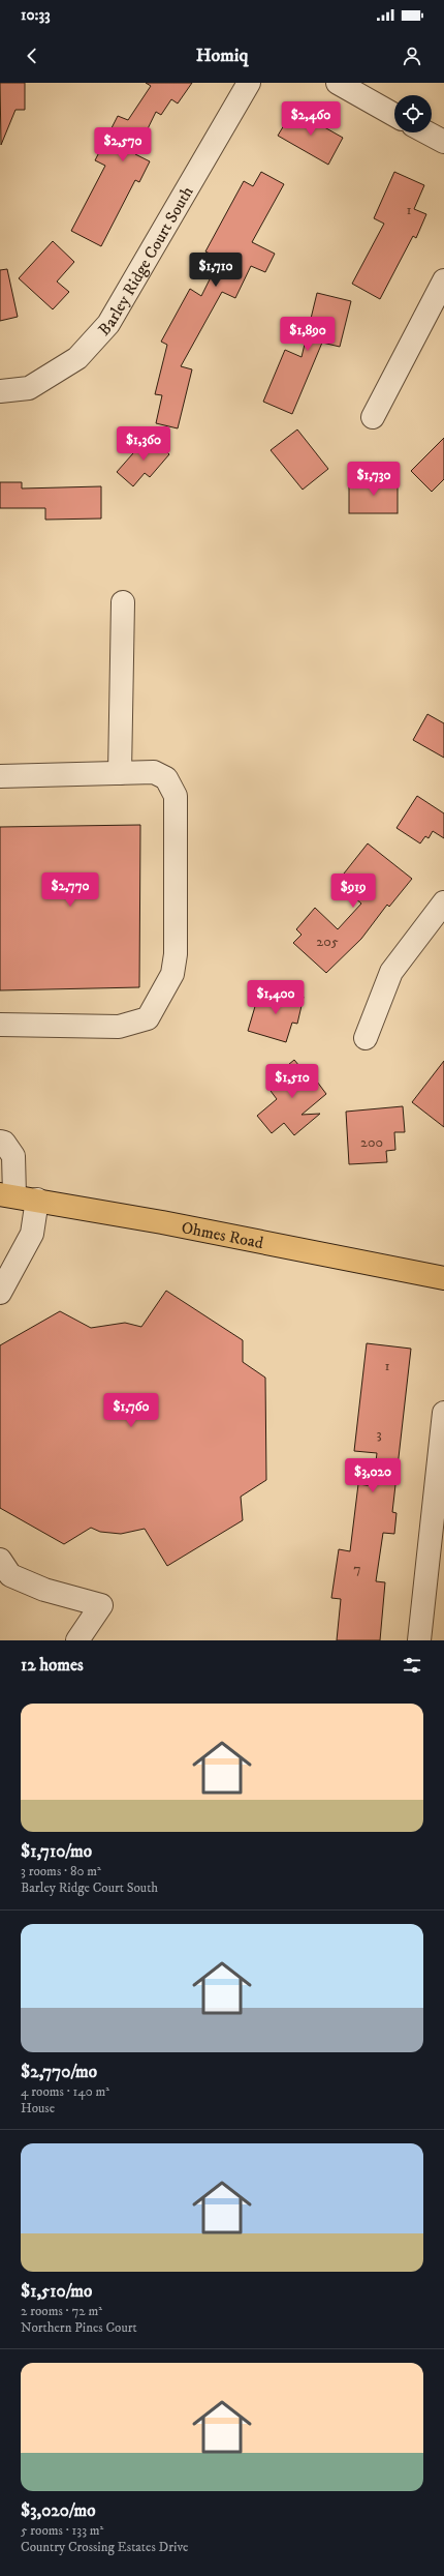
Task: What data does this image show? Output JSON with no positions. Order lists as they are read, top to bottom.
{
  "streets": {
    "main road": ["Ohmes Road"],
    "street": ["Barley Ridge Court South"]
  },
  "house_numbers": [
    "1",
    "205",
    "200",
    "1",
    "3",
    "7"
  ],
  "page": {
    "status": "10:33",
    "header": "Homiq",
    "price": [
      "$2,460",
      "$2,570",
      "$1,710",
      "$1,890",
      "$1,360",
      "$1,730",
      "$2,770",
      "$919",
      "$1,400",
      "$1,510",
      "$1,760",
      "$3,020"
    ],
    "heading": "12 homes",
    "list": [
      {
        "name": "$1,710/mo",
        "note": "3 rooms · 80 m² · Barley Ridge Court South"
      },
      {
        "name": "$2,770/mo",
        "note": "4 rooms · 140 m² · House"
      },
      {
        "name": "$1,510/mo",
        "note": "2 rooms · 72 m² · Northern Pines Court"
      },
      {
        "name": "$3,020/mo",
        "note": "5 rooms · 133 m² · Country Crossing Estates Drive"
      }
    ]
  }
}
